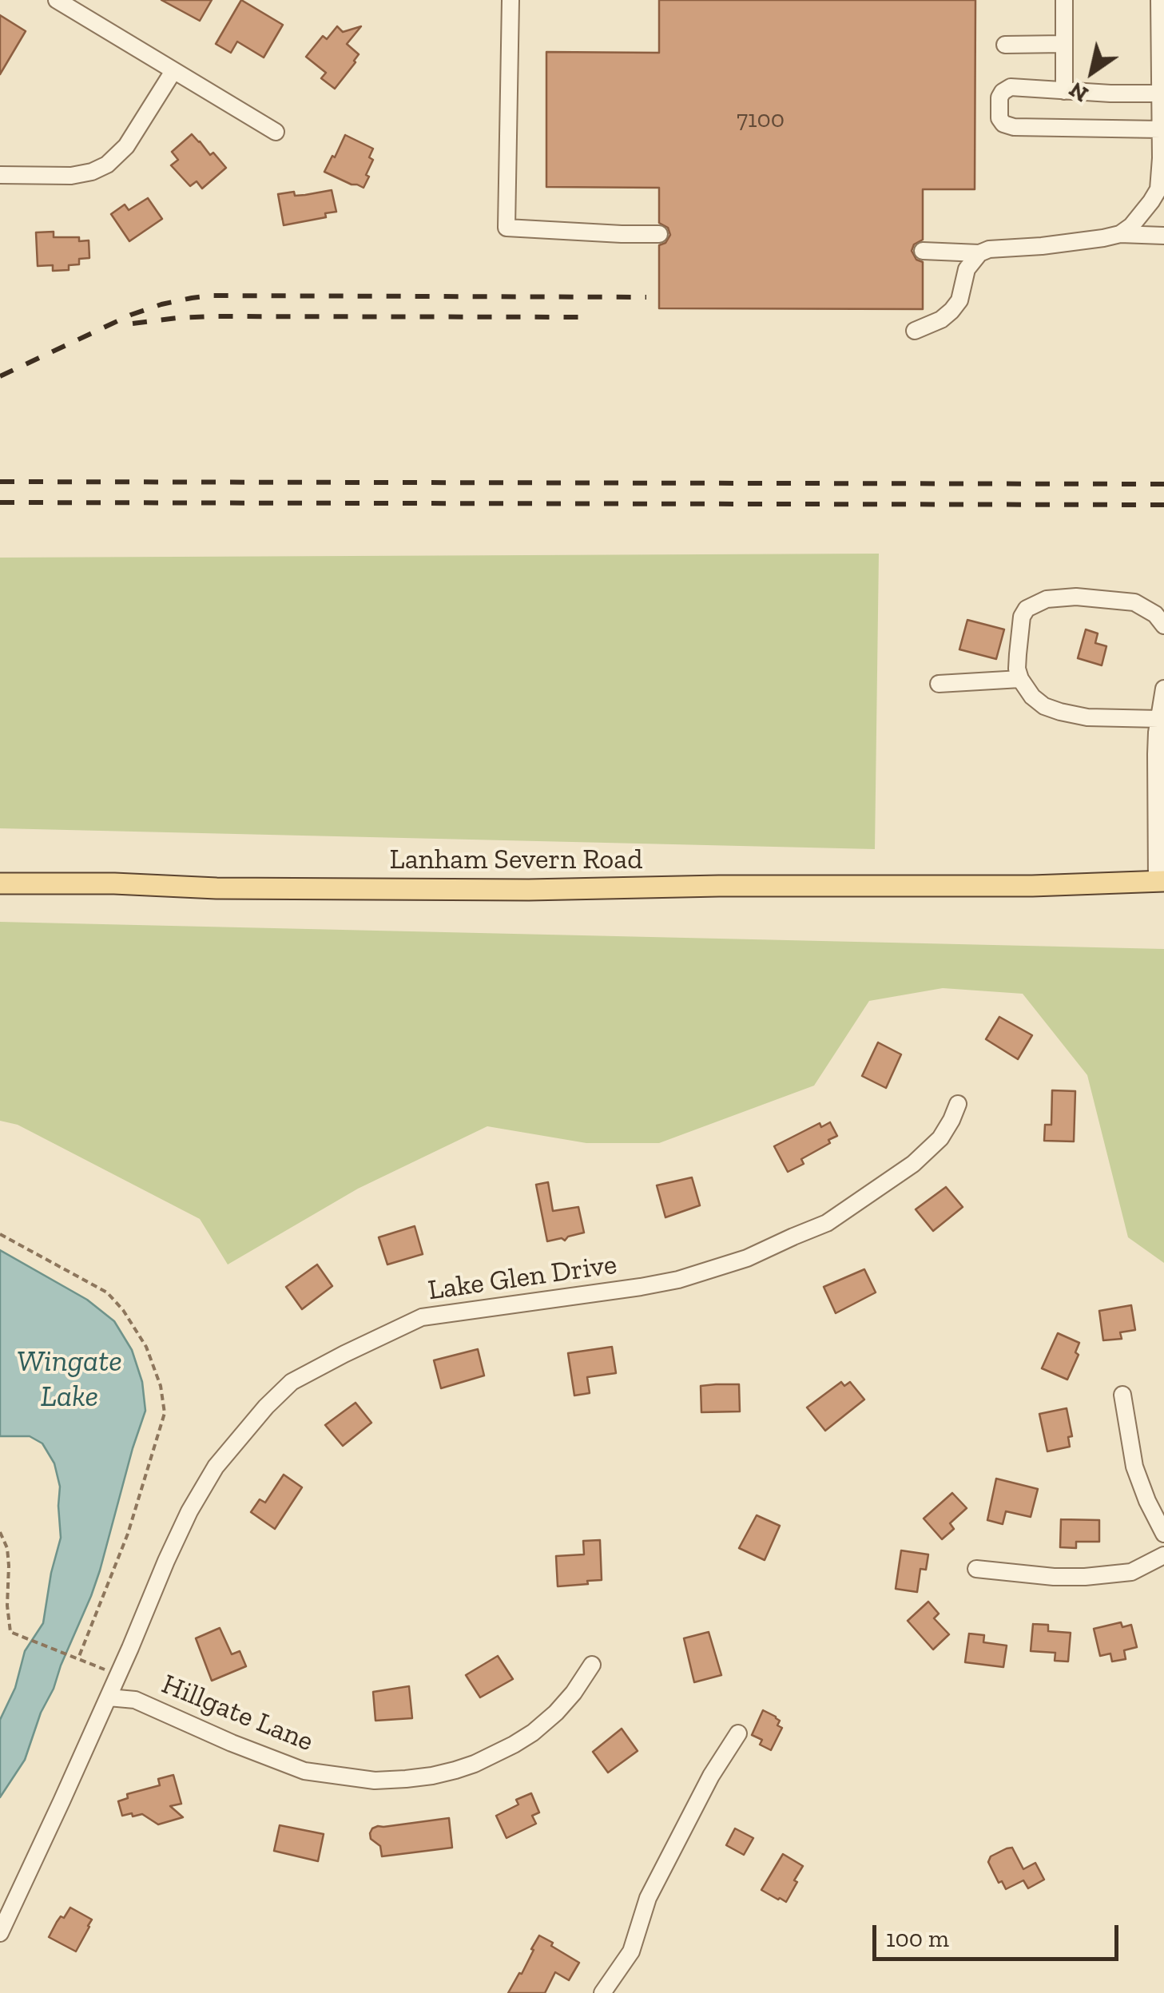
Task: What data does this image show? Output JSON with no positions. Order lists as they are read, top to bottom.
{
  "streets": {
    "main road": ["Lanham Severn Road"],
    "street": ["Lake Glen Drive", "Hillgate Lane"]
  },
  "crossings": [
    ["Lake Glen Drive", "Hillgate Lane"]
  ],
  "water": ["Wingate Lake"],
  "house_numbers": ["7100"],
  "scale_bar": "100 m",
  "north": "bottom left"
}
